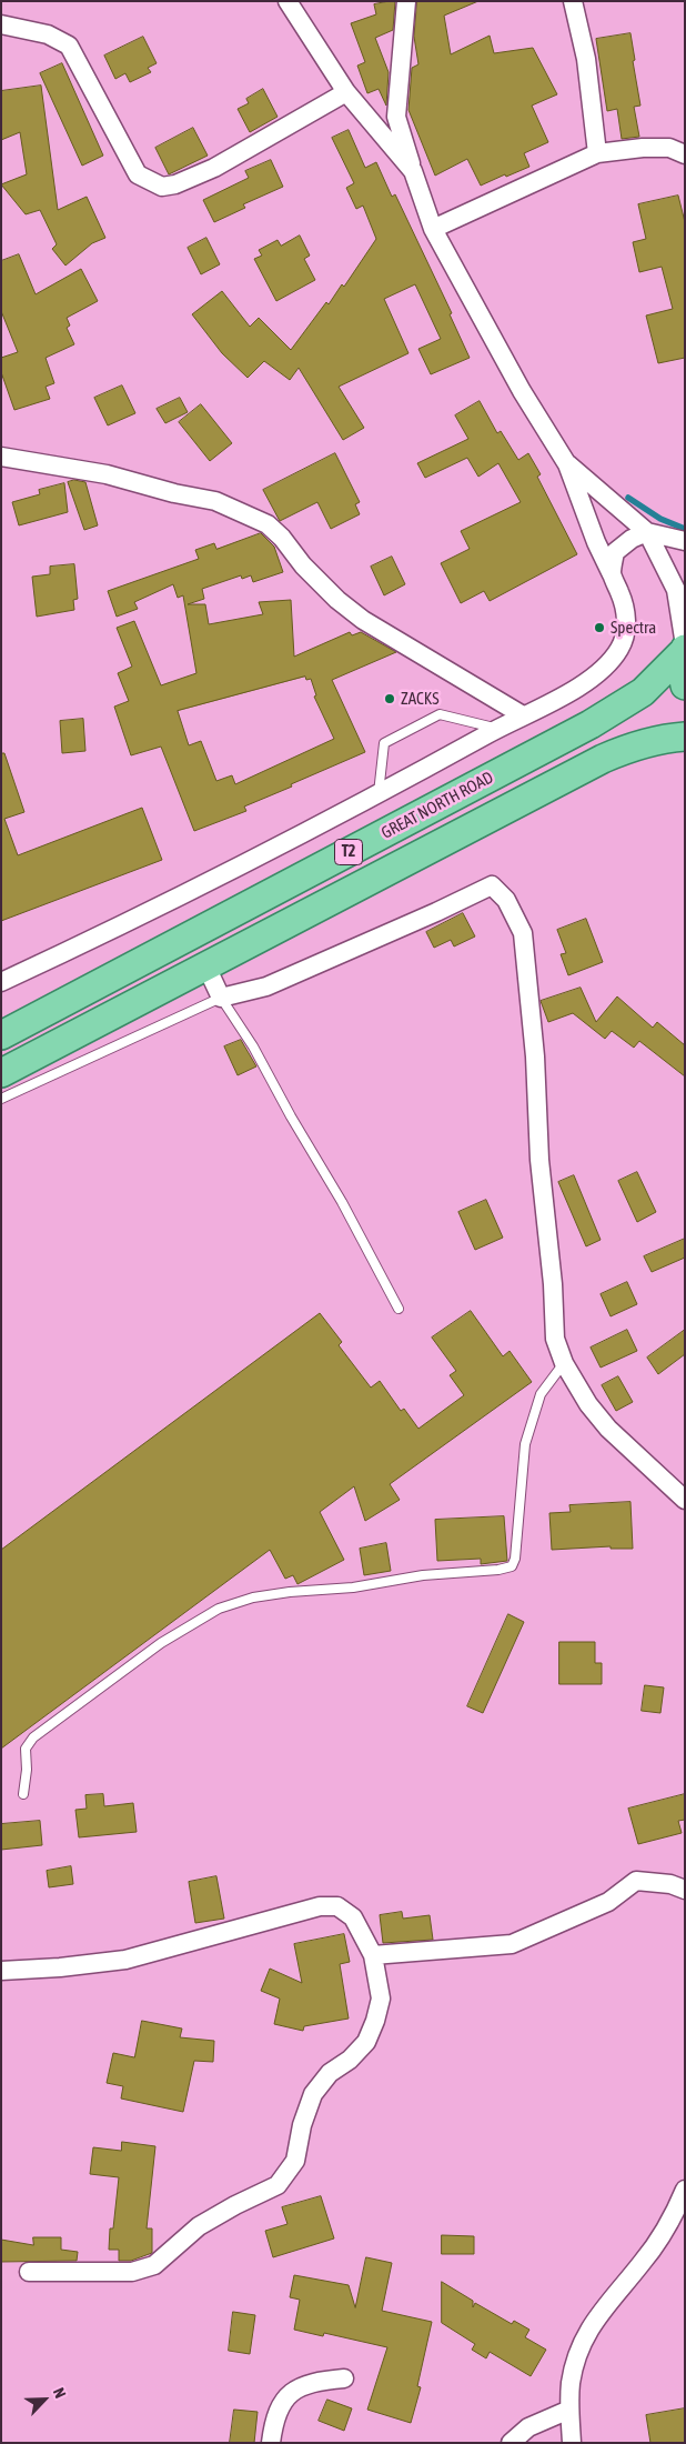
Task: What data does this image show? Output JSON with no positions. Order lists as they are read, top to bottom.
{
  "streets": {
    "main road": ["GREAT NORTH ROAD", "T2"]
  },
  "places": ["Spectra", "ZACKS"],
  "north": "top right"
}
